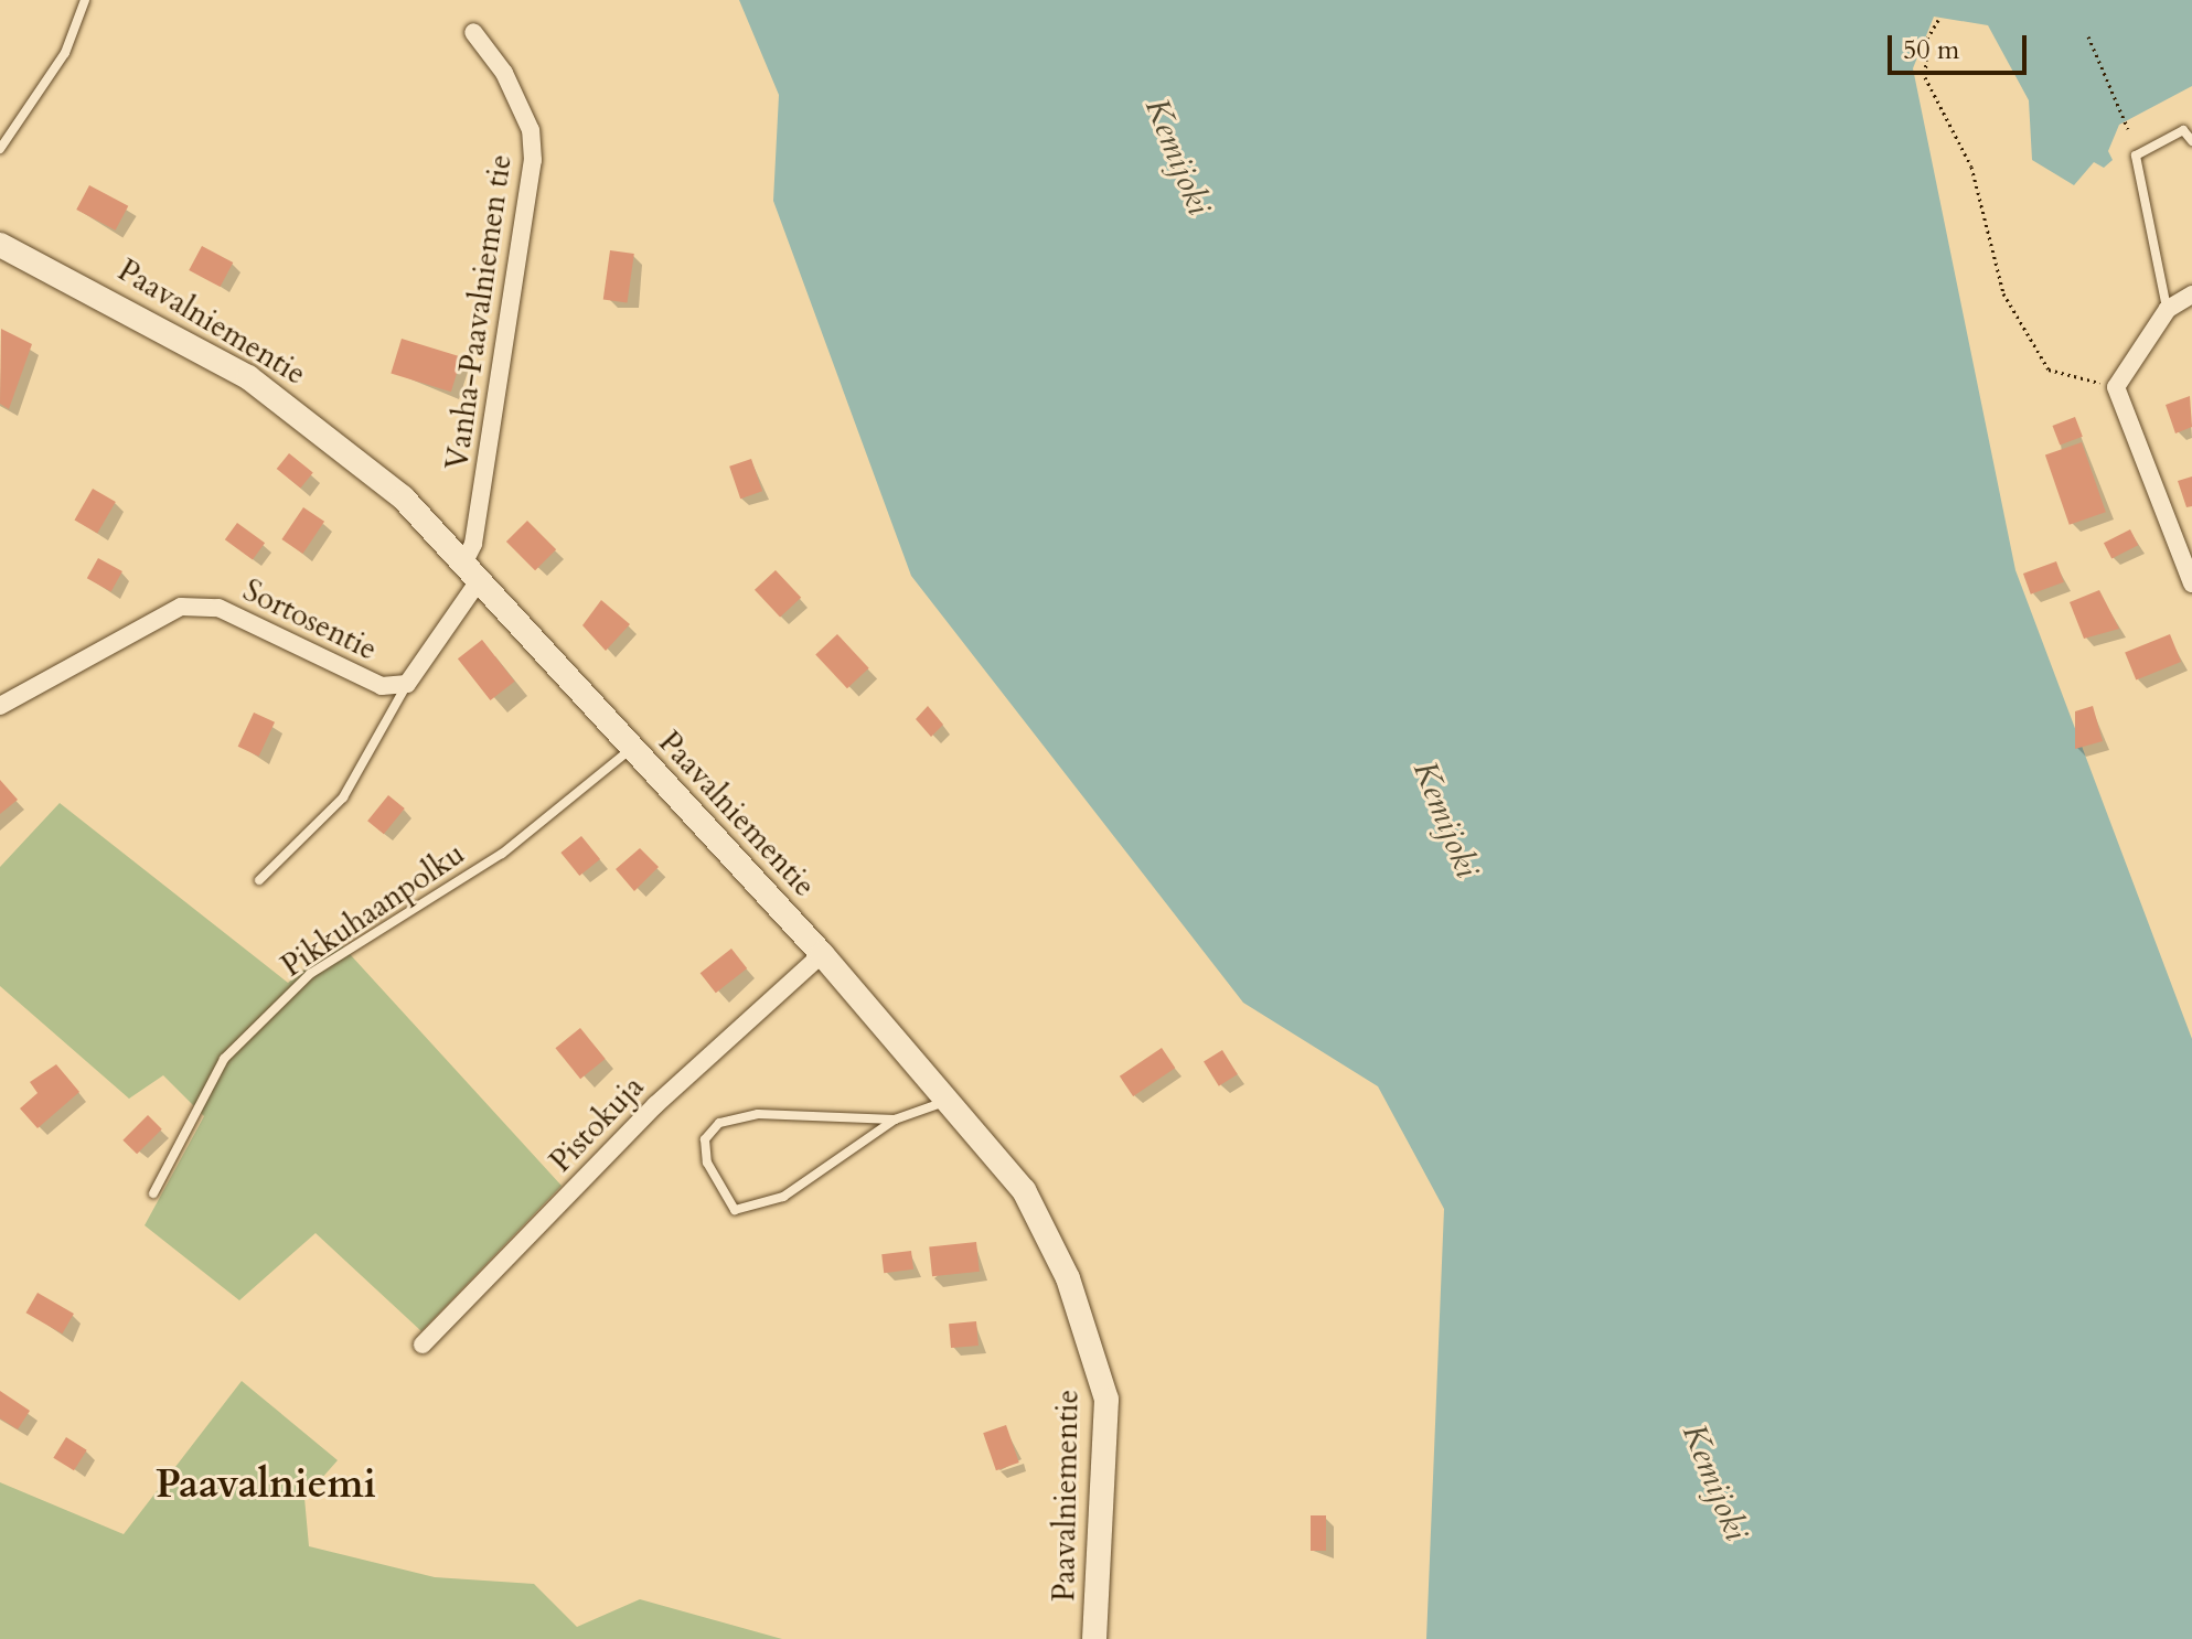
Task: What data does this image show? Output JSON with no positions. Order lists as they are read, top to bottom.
{
  "streets": {
    "street": [
      "Vanha-Paavalniemen tie",
      "Paavalniementie",
      "Sortosentie",
      "Pistokuja"
    ],
    "lane": ["Pikkuhaanpolku"]
  },
  "crossings": [
    ["Vanha-Paavalniemen tie", "Paavalniementie"],
    ["Vanha-Paavalniemen tie", "Sortosentie"],
    ["Paavalniementie", "Pikkuhaanpolku"],
    ["Paavalniementie", "Pistokuja"]
  ],
  "districts": ["Paavalniemi"],
  "water": ["Kemijoki"],
  "scale_bar": "50 m"
}
